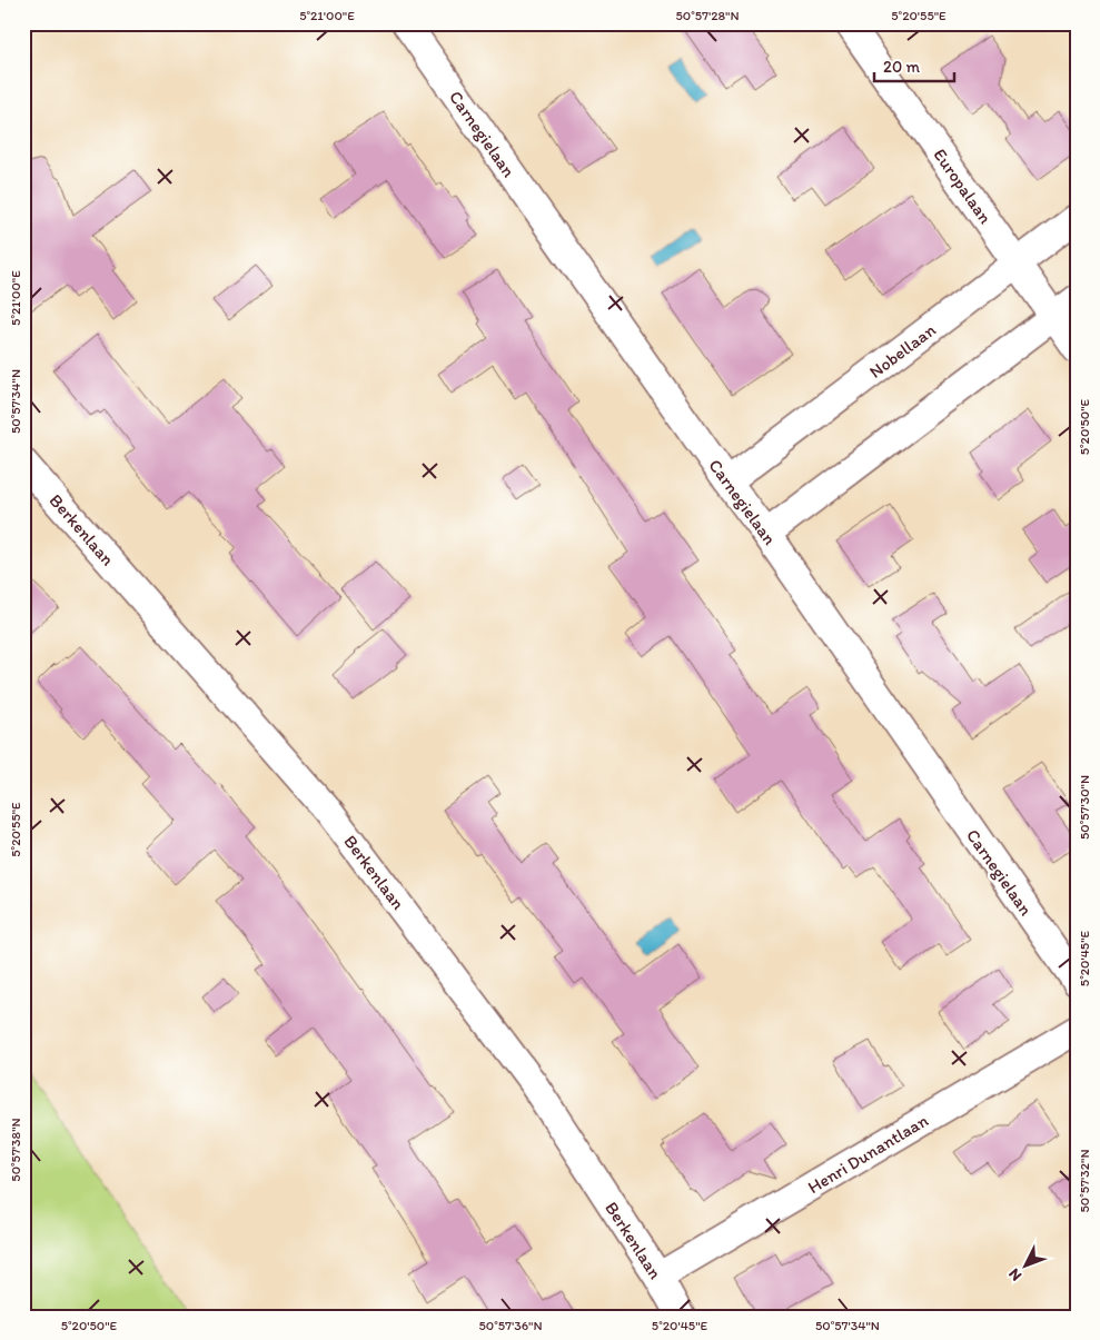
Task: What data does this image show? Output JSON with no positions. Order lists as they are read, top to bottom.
{
  "streets": {
    "street": [
      "Carnegielaan",
      "Europalaan",
      "Nobellaan",
      "Berkenlaan",
      "Henri Dunantlaan"
    ]
  },
  "crossings": [
    ["Carnegielaan", "Nobellaan"],
    ["Europalaan", "Nobellaan"],
    ["Berkenlaan", "Henri Dunantlaan"]
  ],
  "scale_bar": "20 m",
  "north": "bottom left",
  "coordinates": [
    "5°21'00\"E",
    "50°57'28\"N",
    "5°20'55\"E",
    "50°57'34\"N",
    "5°20'50\"E",
    "50°57'30\"N",
    "5°20'45\"E",
    "50°57'38\"N",
    "50°57'32\"N",
    "50°57'36\"N"
  ]
}
